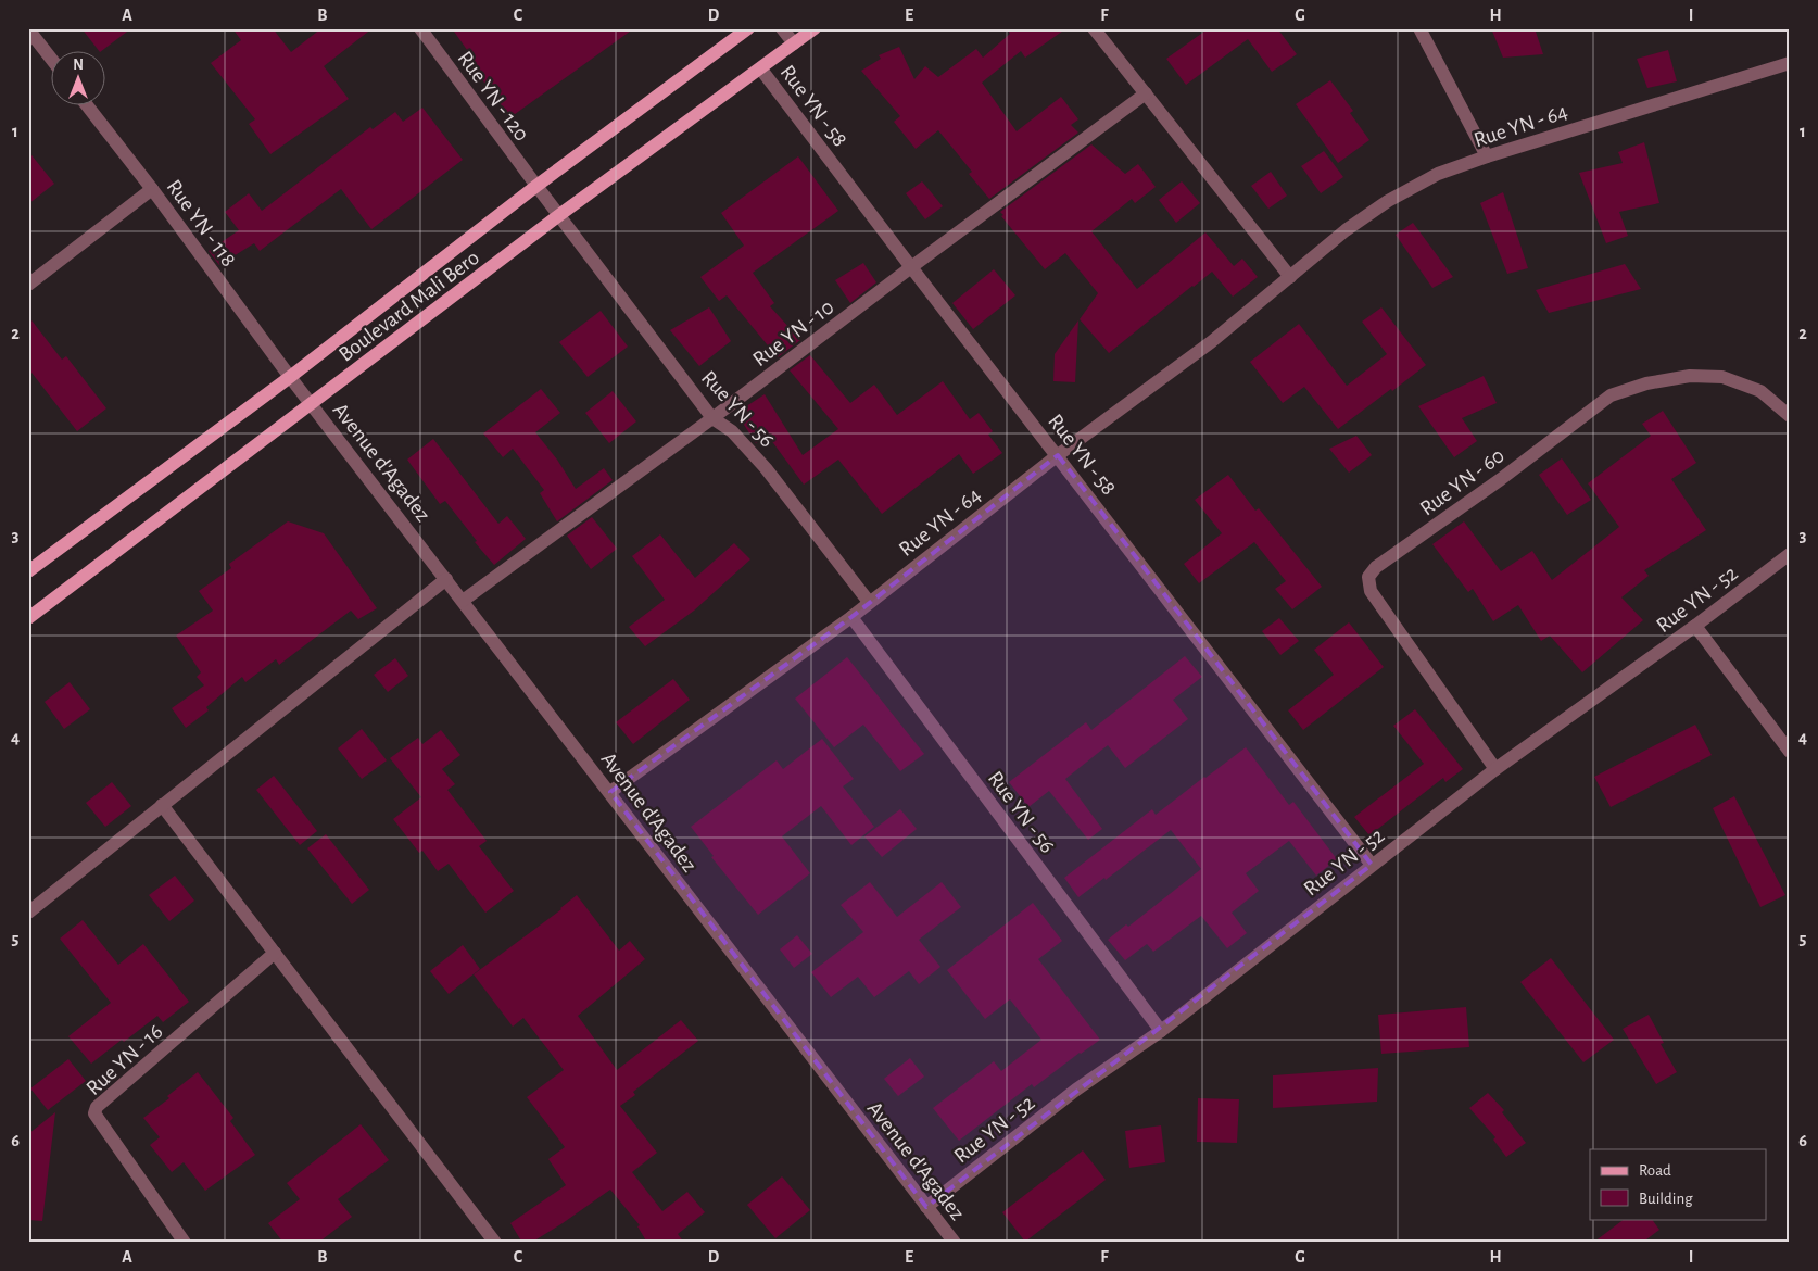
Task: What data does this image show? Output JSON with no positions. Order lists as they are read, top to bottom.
{
  "streets": {
    "main road": ["Boulevard Mali Bero"],
    "street": [
      "Rue YN - 120",
      "Rue YN - 58",
      "Rue YN - 64",
      "Rue YN - 118",
      "Rue YN - 10",
      "Rue YN - 56",
      "Avenue d'Agadez",
      "Rue YN - 60",
      "Rue YN - 52",
      "Rue YN - 16"
    ]
  },
  "crossings": [
    ["Rue YN - 120", "Boulevard Mali Bero"],
    ["Rue YN - 120", "Rue YN - 56"],
    ["Rue YN - 58", "Rue YN - 64"],
    ["Rue YN - 58", "Boulevard Mali Bero"],
    ["Rue YN - 58", "Rue YN - 10"],
    ["Rue YN - 58", "Rue YN - 52"],
    ["Rue YN - 64", "Rue YN - 56"],
    ["Rue YN - 64", "Avenue d'Agadez"],
    ["Rue YN - 118", "Boulevard Mali Bero"],
    ["Rue YN - 118", "Avenue d'Agadez"],
    ["Boulevard Mali Bero", "Rue YN - 56"],
    ["Boulevard Mali Bero", "Avenue d'Agadez"],
    ["Rue YN - 10", "Rue YN - 56"],
    ["Rue YN - 10", "Avenue d'Agadez"],
    ["Rue YN - 56", "Rue YN - 52"],
    ["Avenue d'Agadez", "Rue YN - 52"],
    ["Rue YN - 60", "Rue YN - 52"]
  ],
  "legend": ["Road", "Building"],
  "north": "top",
  "grid": {
    "columns": [
      "A",
      "B",
      "C",
      "D",
      "E",
      "F",
      "G",
      "H",
      "I"
    ],
    "rows": [
      "1",
      "2",
      "3",
      "4",
      "5",
      "6"
    ]
  }
}
